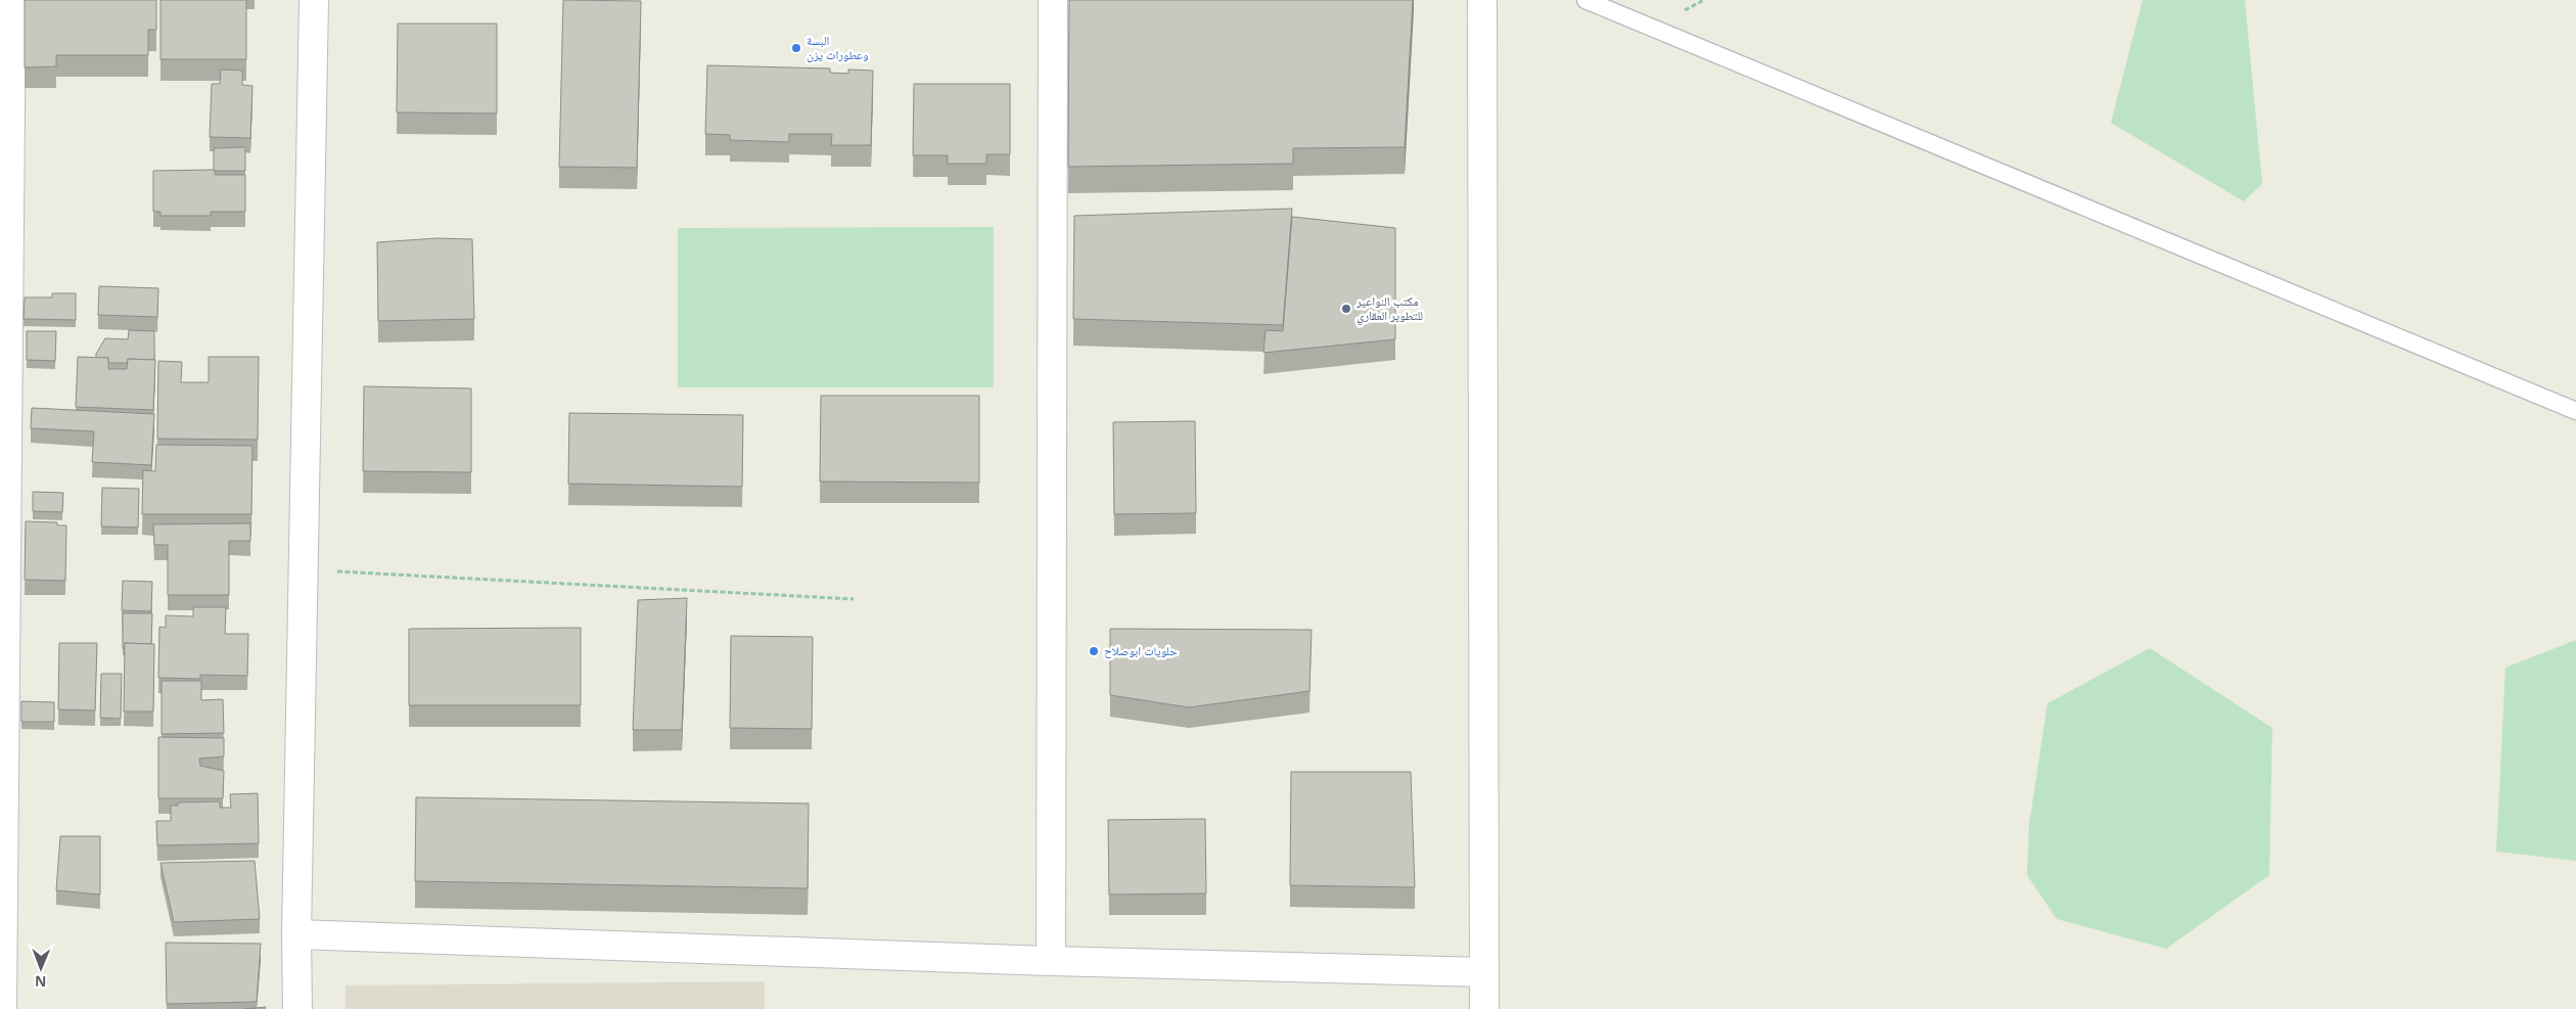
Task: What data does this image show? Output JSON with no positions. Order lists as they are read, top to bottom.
{
  "places": ["البسة وعطورات يزن", "مكتب النواعير للتطوير العقاري", "حلويات ابوصلاح"],
  "north": "bottom"
}
